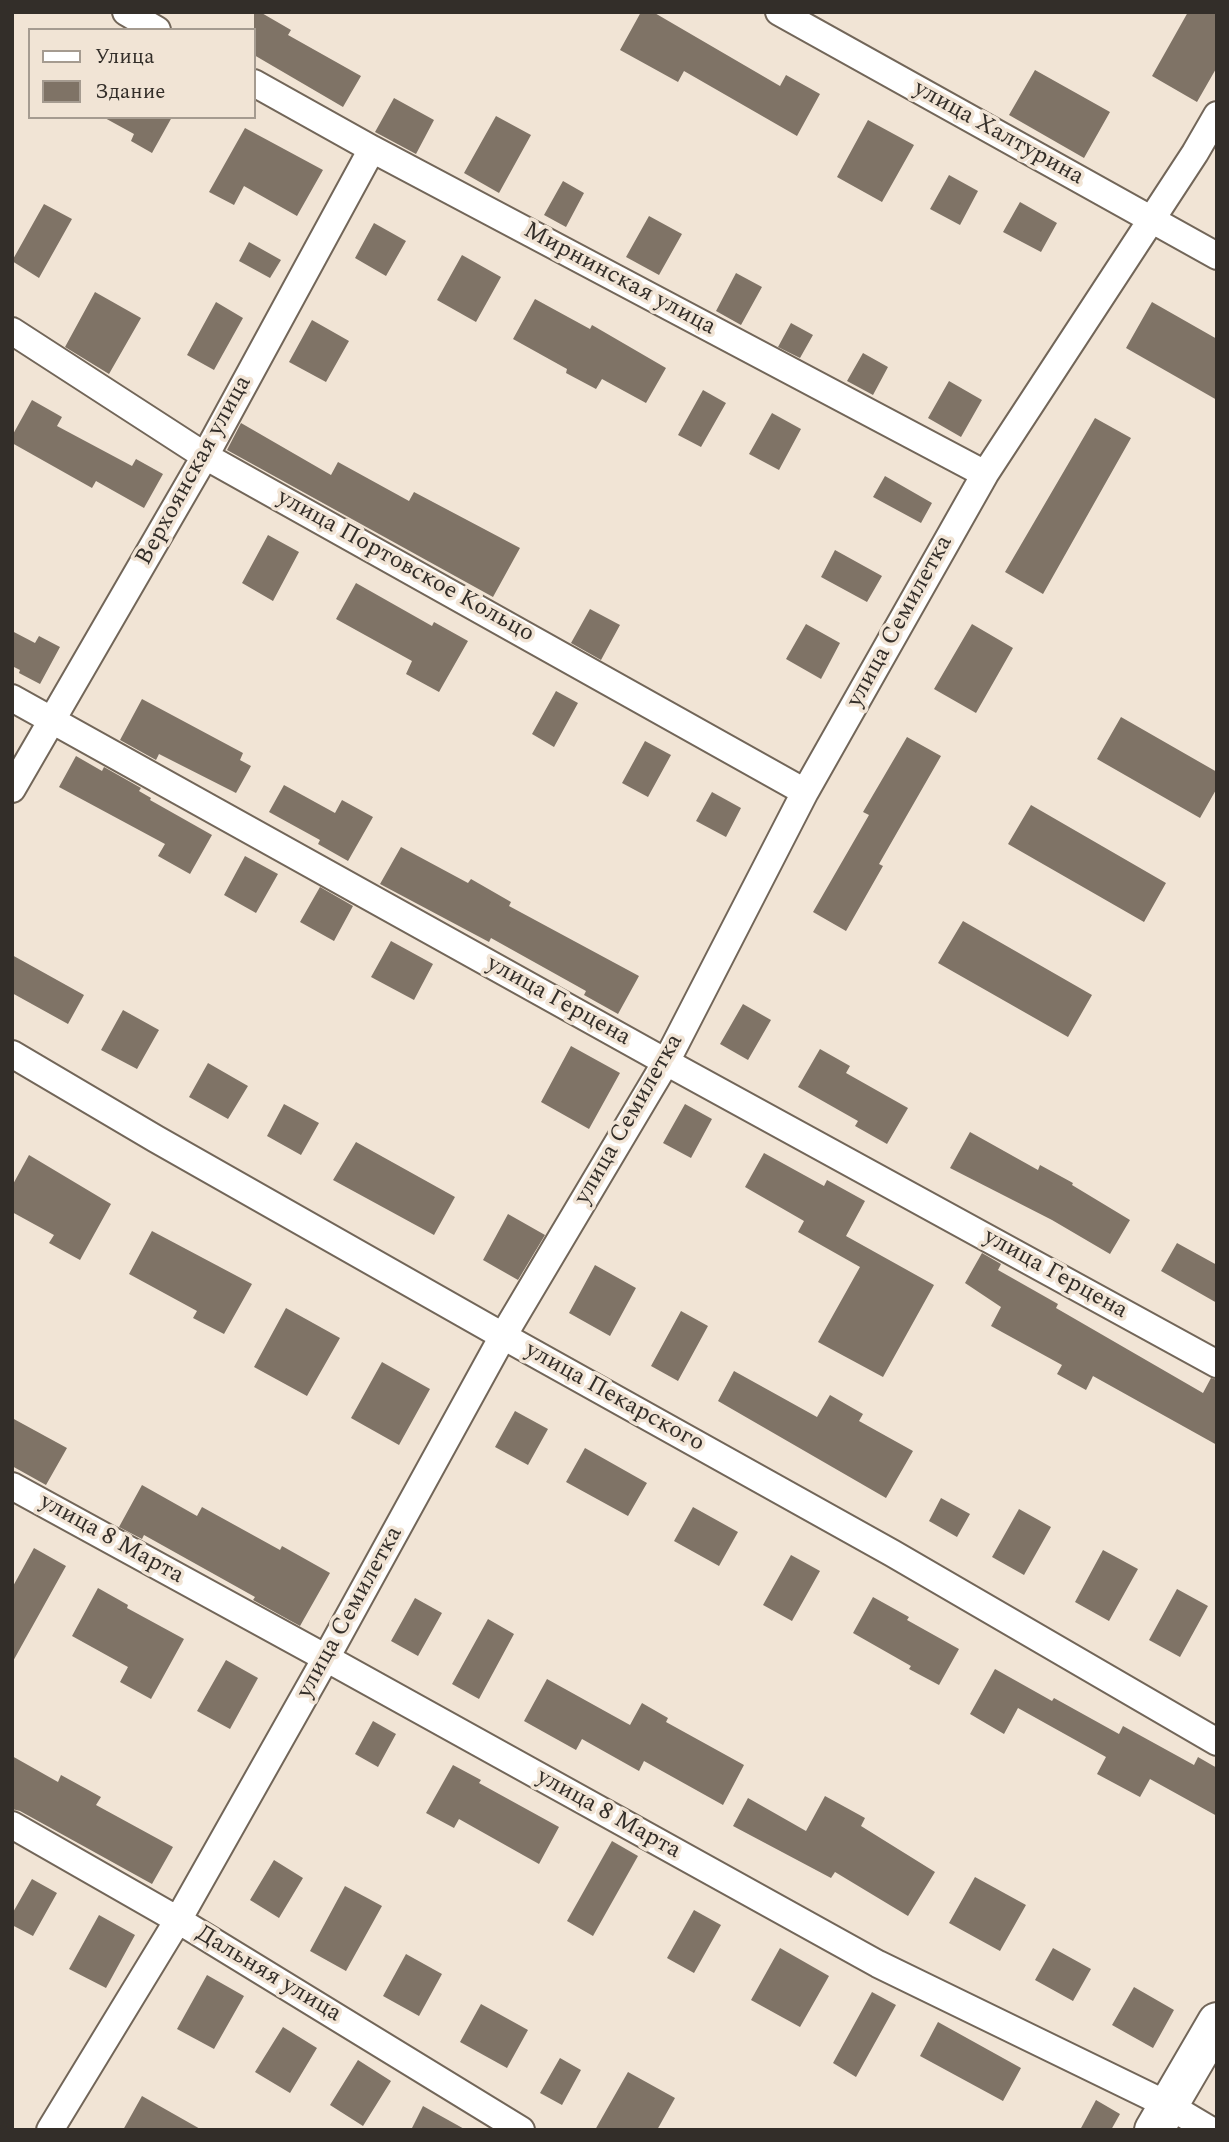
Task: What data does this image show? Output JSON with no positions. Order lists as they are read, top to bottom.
{
  "streets": {
    "street": [
      "улица Халтурина",
      "Мирнинская улица",
      "Верхоянская улица",
      "улица Портовское Кольцо",
      "улица Семилетка",
      "улица Герцена",
      "улица Пекарского",
      "улица 8 Марта",
      "Дальняя улица"
    ]
  },
  "crossings": [
    ["улица Халтурина", "улица Семилетка"],
    ["Мирнинская улица", "Верхоянская улица"],
    ["Мирнинская улица", "улица Семилетка"],
    ["Верхоянская улица", "улица Портовское Кольцо"],
    ["Верхоянская улица", "улица Герцена"],
    ["улица Портовское Кольцо", "улица Семилетка"],
    ["улица Семилетка", "улица Герцена"],
    ["улица Семилетка", "улица Пекарского"],
    ["улица Семилетка", "улица 8 Марта"],
    ["улица Семилетка", "Дальняя улица"]
  ],
  "legend": ["Улица", "Здание"]
}
